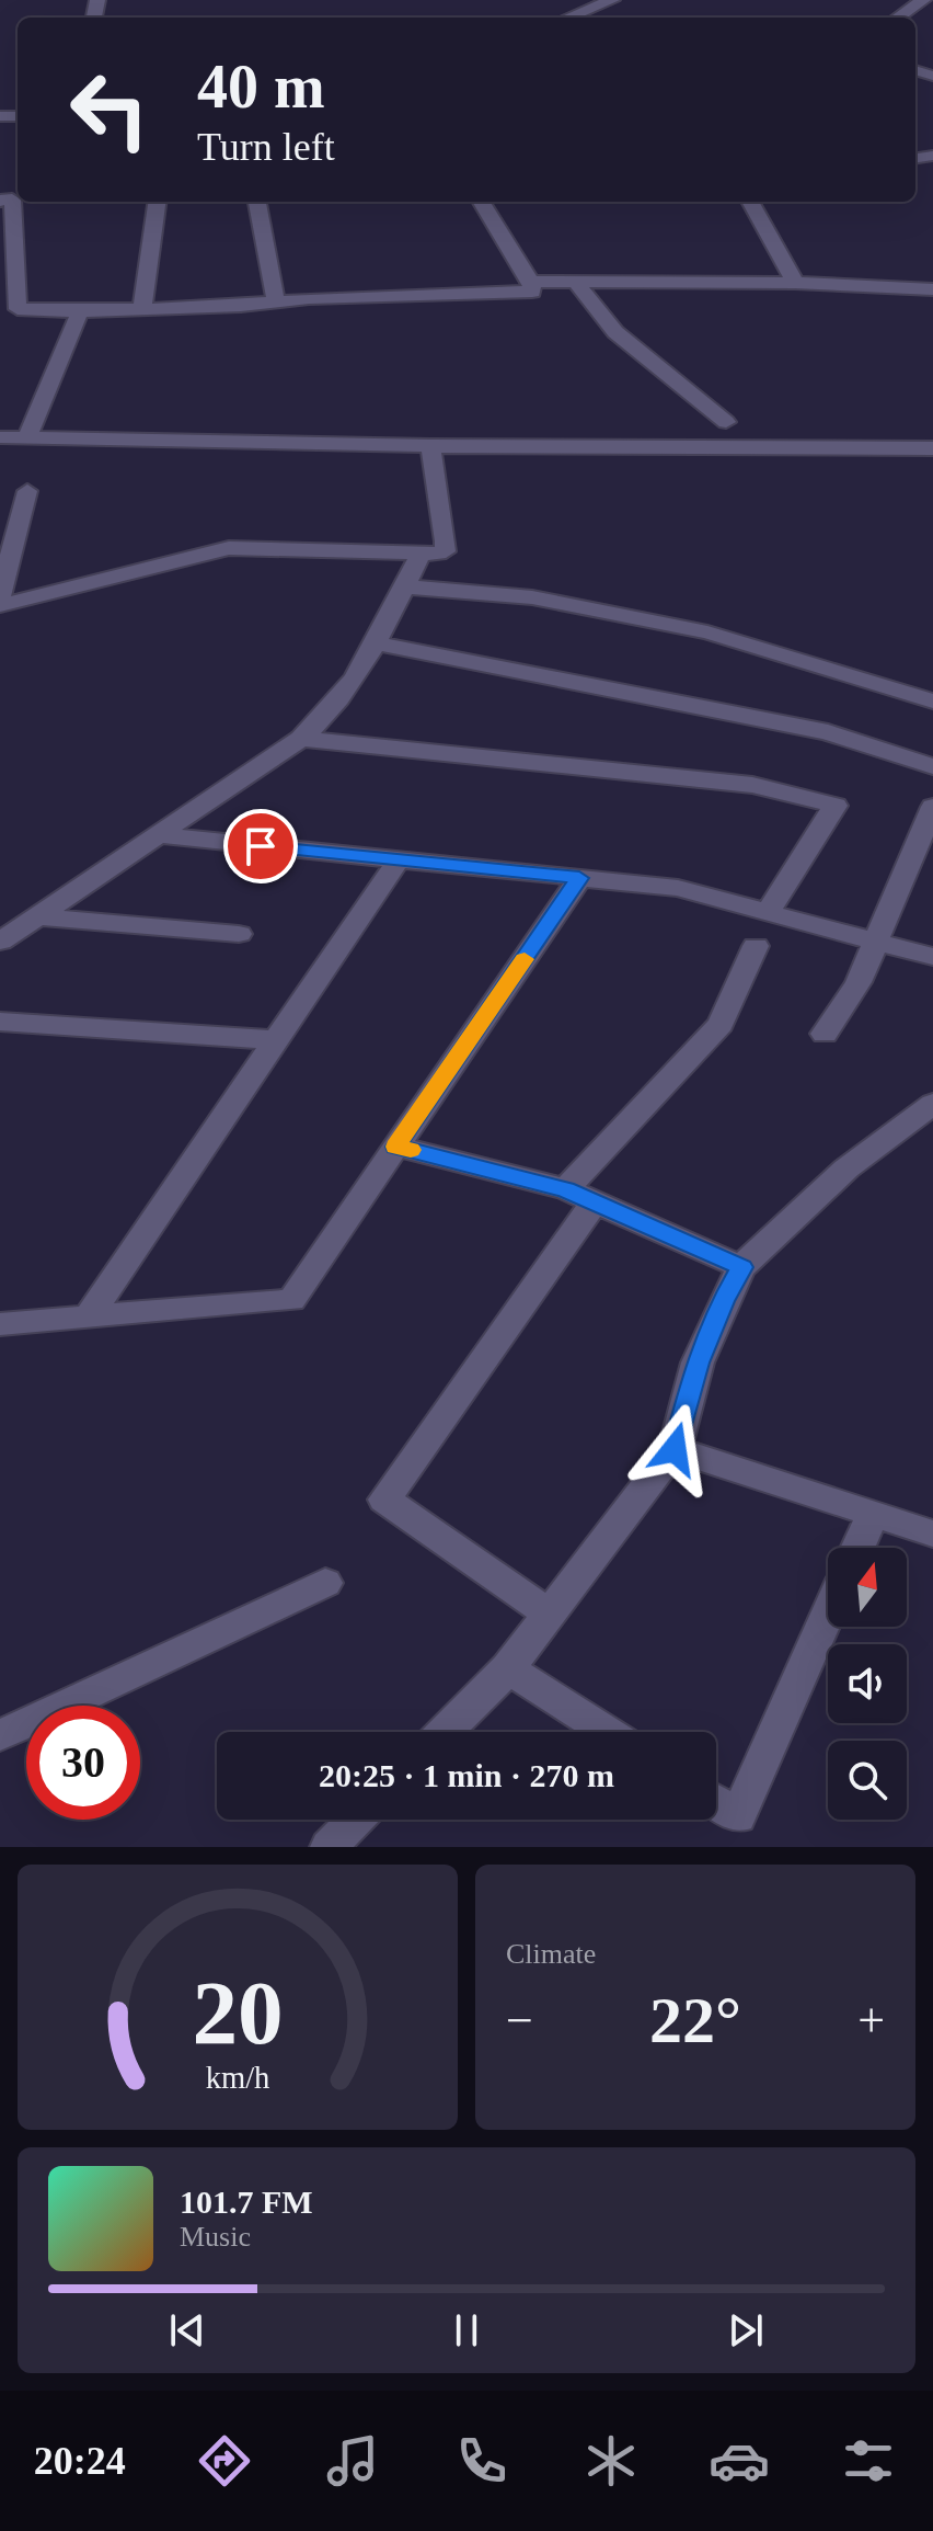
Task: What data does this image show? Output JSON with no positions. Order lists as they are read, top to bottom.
{
  "north": "top",
  "page": {
    "turn": ["40 m", "Turn left"],
    "limit": "30",
    "trip": "20:25 · 1 min · 270 m",
    "tile": "Climate",
    "heat": ["−", "22°", "+"],
    "song": ["101.7 FM", "Music"],
    "tabs": "20:24",
    "gauge": ["20", "km/h"]
  }
}
